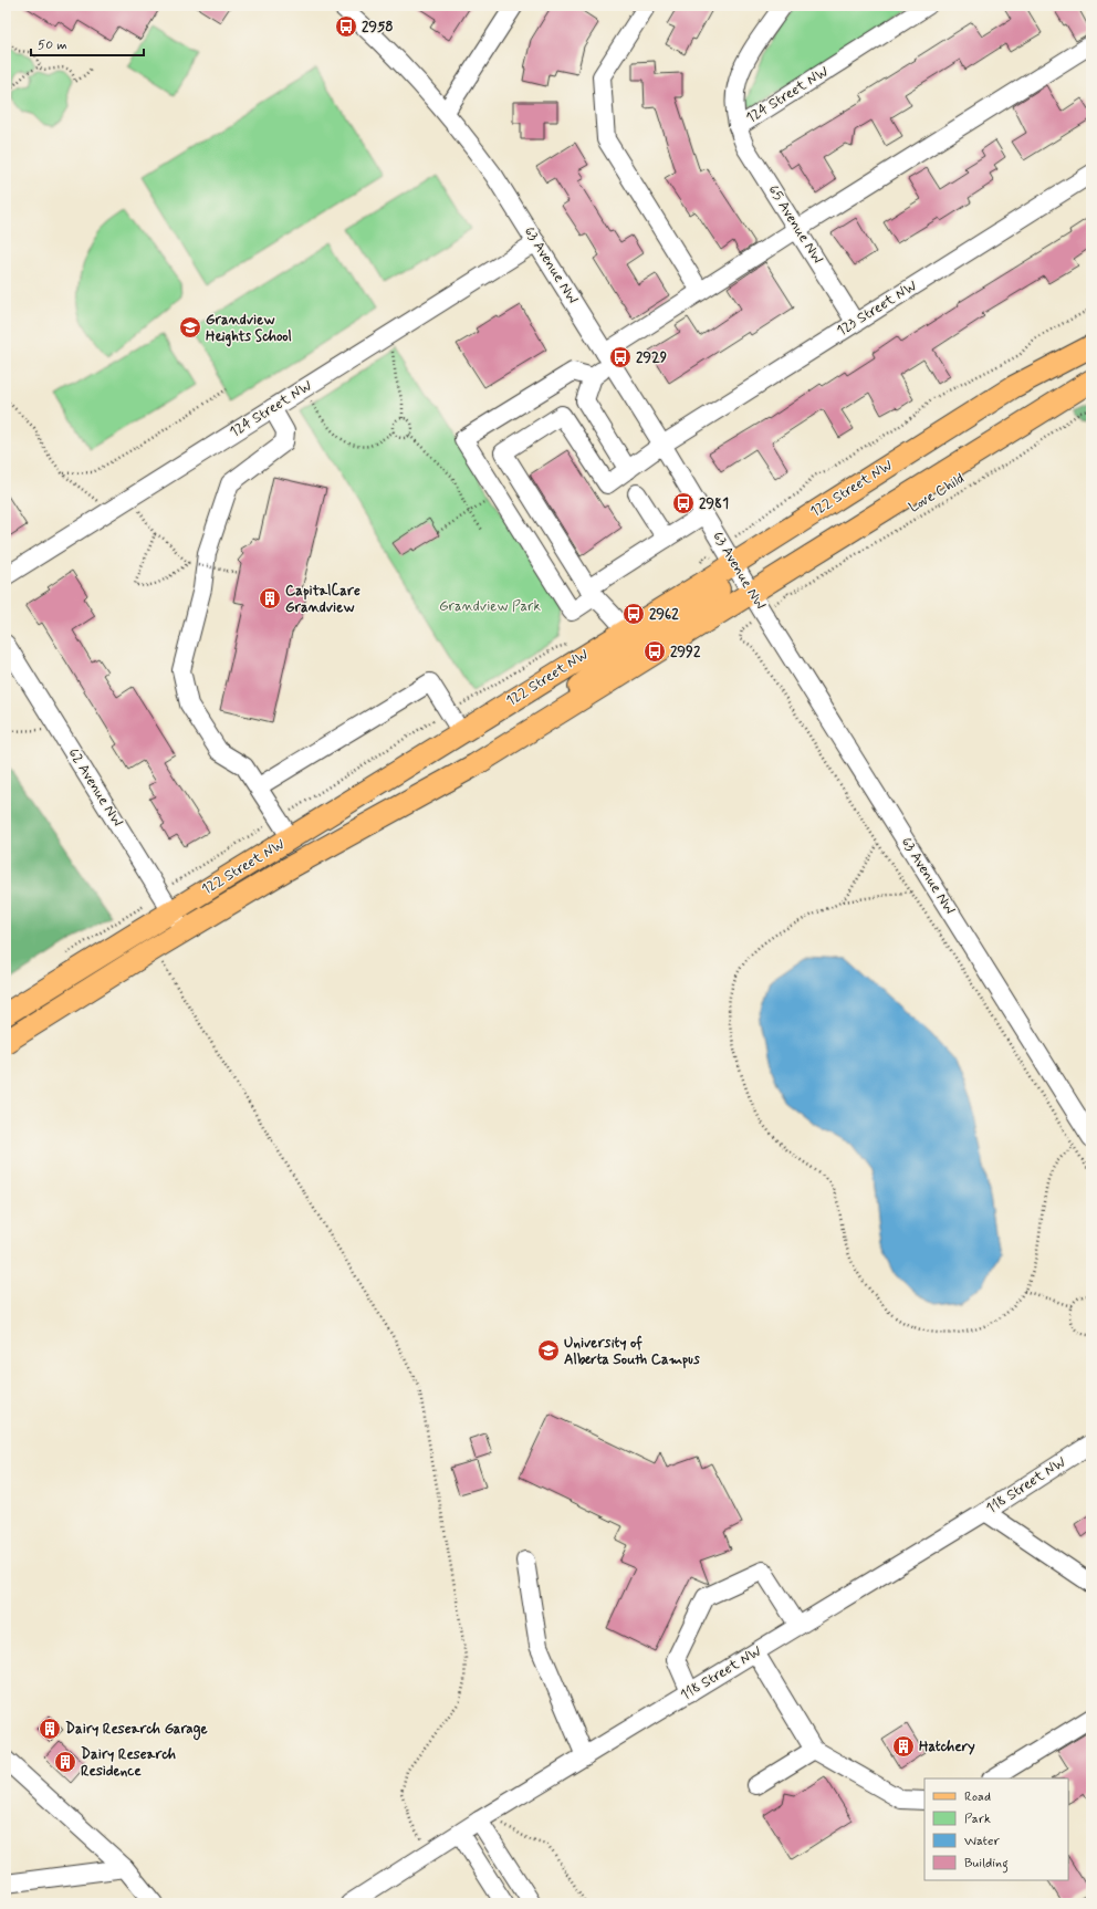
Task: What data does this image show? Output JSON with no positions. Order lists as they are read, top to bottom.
{
  "streets": {
    "main road": ["122 Street NW"],
    "street": [
      "124 Street NW",
      "65 Avenue NW",
      "63 Avenue NW",
      "123 Street NW",
      "62 Avenue NW",
      "118 Street NW"
    ],
    "path": ["Love Child"]
  },
  "crossings": [
    ["124 Street NW", "65 Avenue NW"],
    ["124 Street NW", "63 Avenue NW"],
    ["65 Avenue NW", "123 Street NW"],
    ["63 Avenue NW", "123 Street NW"],
    ["63 Avenue NW", "122 Street NW"],
    ["122 Street NW", "62 Avenue NW"]
  ],
  "parks": ["Grandview Park"],
  "places": {
    "bus stop": [
      "2958",
      "2929",
      "2981",
      "2962",
      "2992"
    ],
    "school or university": ["Grandview Heights School", "University of Alberta South Campus"],
    "building": [
      "CapitalCare Grandview",
      "Dairy Research Garage",
      "Hatchery",
      "Dairy Research Residence"
    ]
  },
  "legend": [
    "Road",
    "Park",
    "Water",
    "Building"
  ],
  "scale_bar": "50 m"
}
